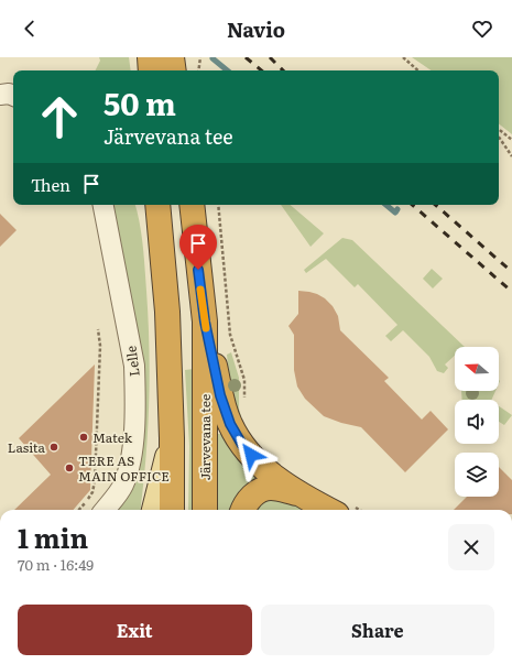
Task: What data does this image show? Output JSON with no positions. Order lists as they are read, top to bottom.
{
  "streets": {
    "highway": ["Järvevana tee"],
    "lane": ["Lelle"]
  },
  "places": ["Matek", "Lasita", "TERE AS MAIN OFFICE"],
  "north": "left",
  "page": {
    "header": "Navio",
    "turn": ["50 m", "Järvevana tee"],
    "then": "Then",
    "heading": ["1 min", "70 m · 16:49"],
    "buttons": ["Exit", "Share"]
  }
}
